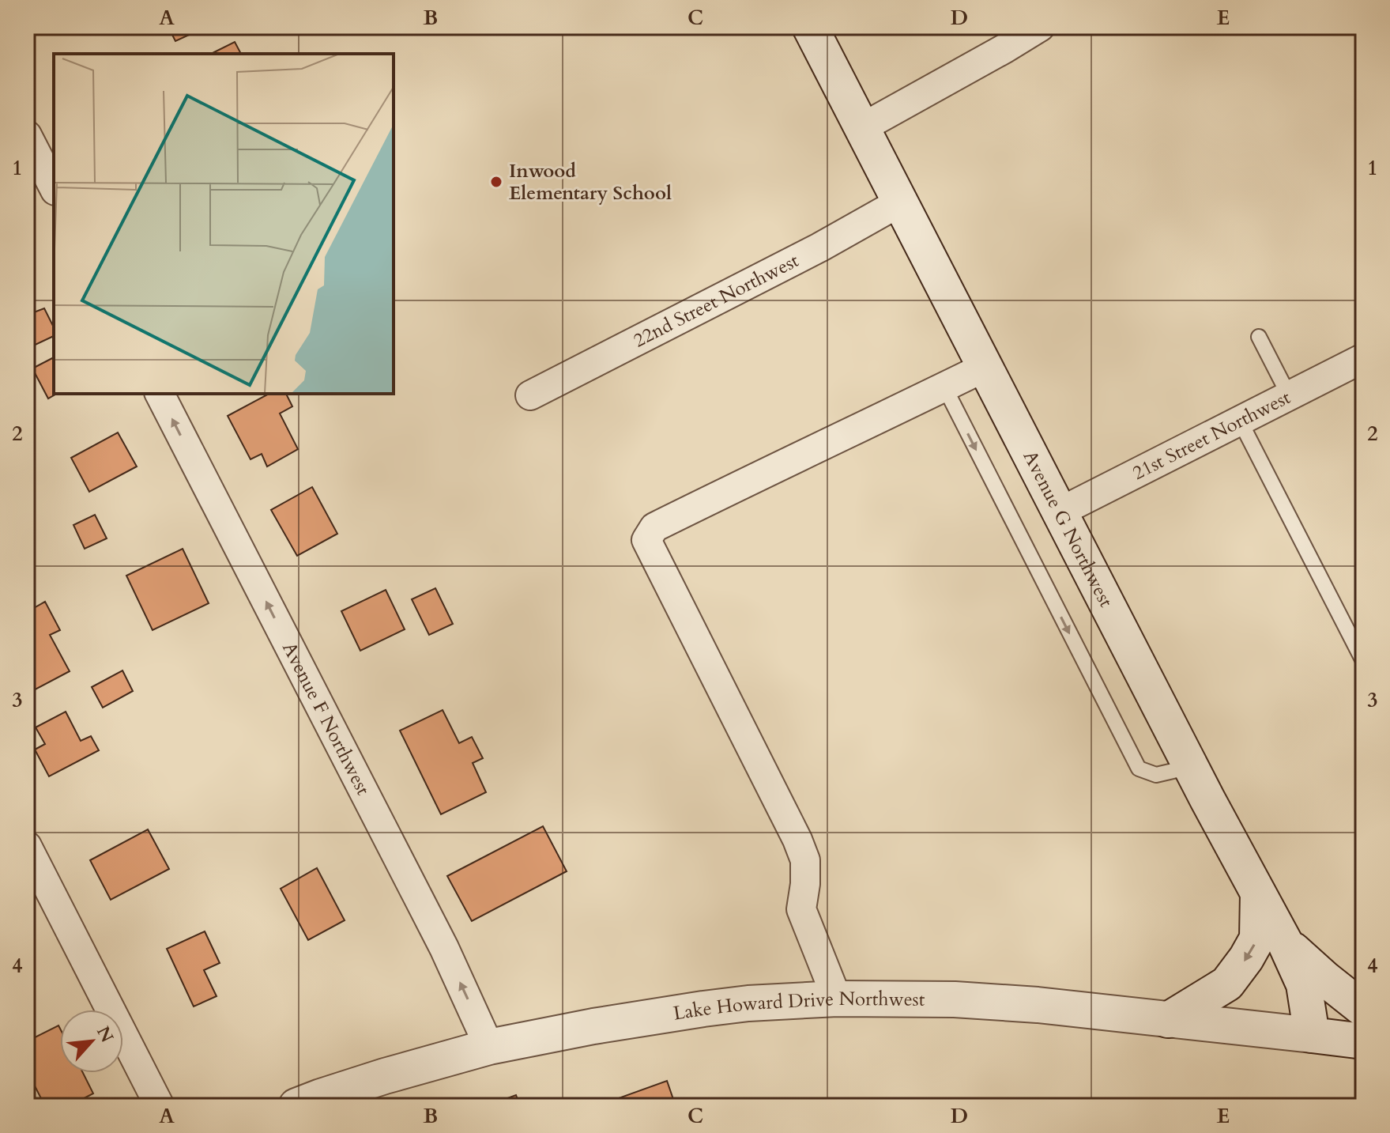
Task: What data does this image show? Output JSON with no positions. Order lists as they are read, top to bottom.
{
  "streets": {
    "main road": ["Avenue G Northwest", "Lake Howard Drive Northwest"],
    "street": ["22nd Street Northwest", "21st Street Northwest", "Avenue F Northwest"]
  },
  "crossings": [
    ["22nd Street Northwest", "Avenue G Northwest"],
    ["21st Street Northwest", "Avenue G Northwest"],
    ["Avenue G Northwest", "Lake Howard Drive Northwest"],
    ["Avenue F Northwest", "Lake Howard Drive Northwest"]
  ],
  "one_way": ["Avenue F Northwest"],
  "places": ["Inwood Elementary School"],
  "north": "top right",
  "grid": {
    "columns": [
      "A",
      "B",
      "C",
      "D",
      "E"
    ],
    "rows": [
      "1",
      "2",
      "3",
      "4"
    ]
  }
}
